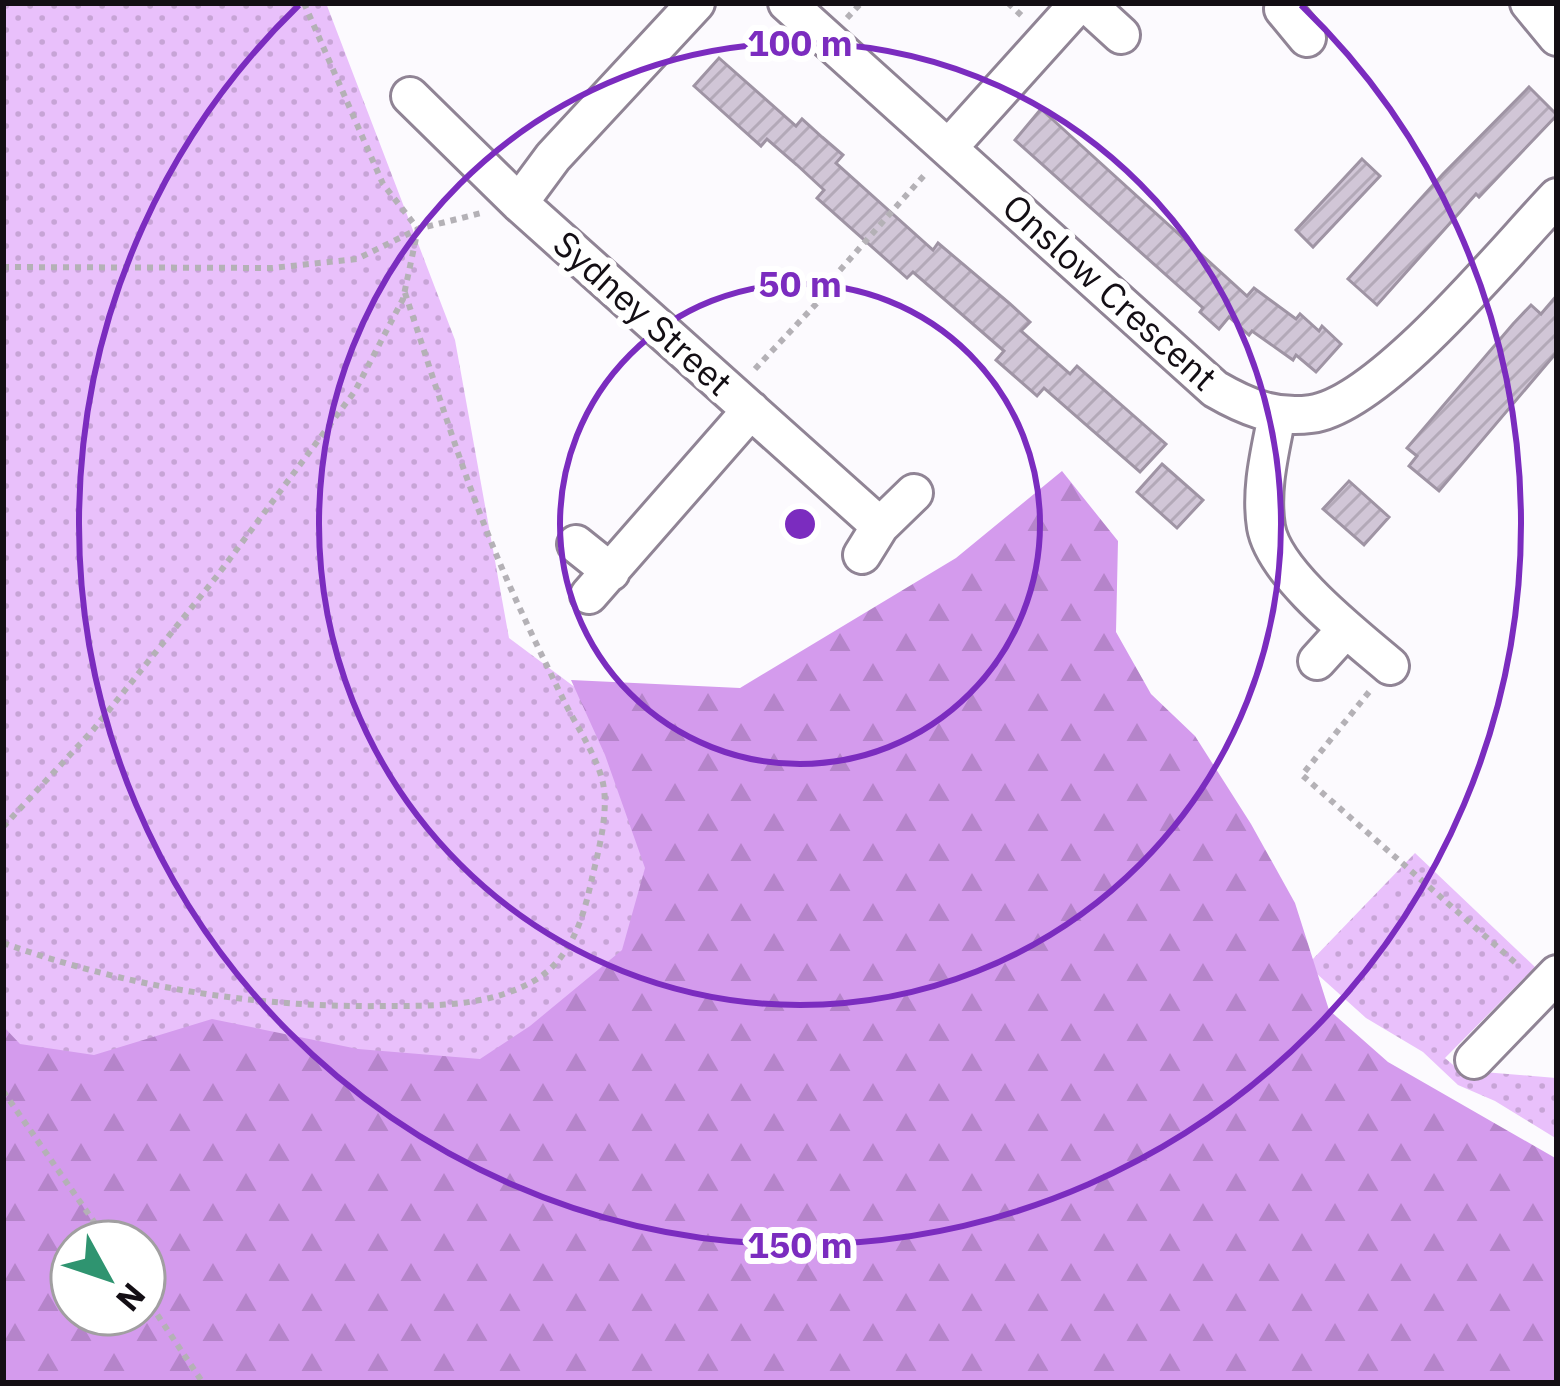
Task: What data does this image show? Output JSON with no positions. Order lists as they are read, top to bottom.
{
  "streets": {
    "street": ["Onslow Crescent", "Sydney Street"]
  },
  "north": "bottom right",
  "rings": ["100 m", "50 m", "150 m"]
}
